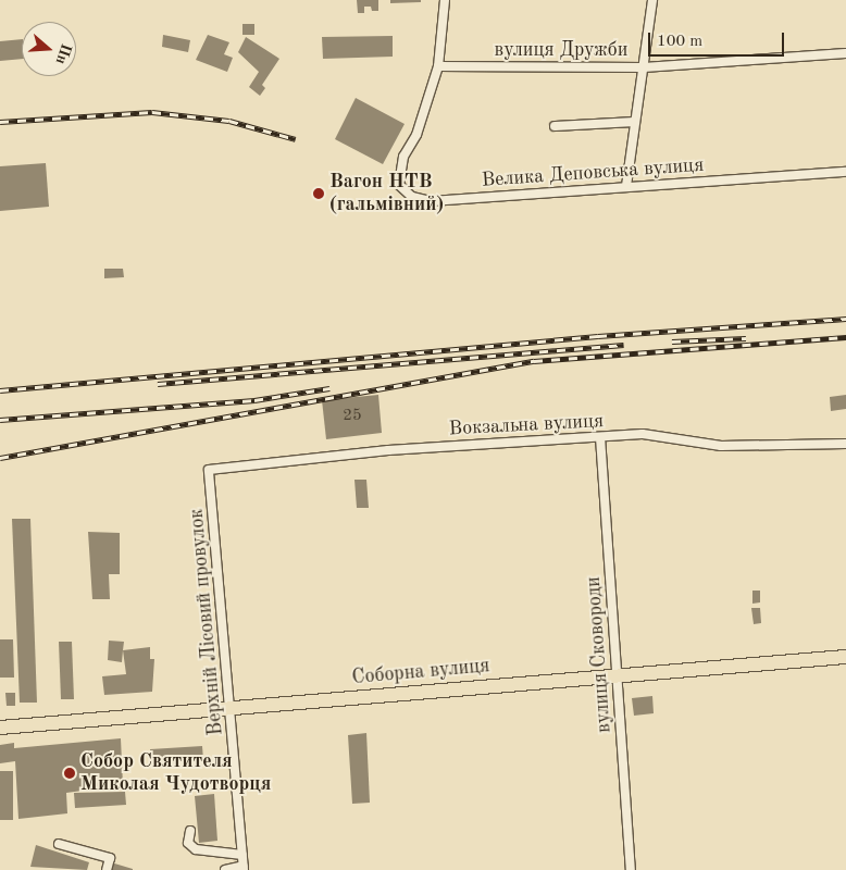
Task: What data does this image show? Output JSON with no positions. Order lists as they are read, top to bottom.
{
  "streets": {
    "main road": ["Соборна вулиця"],
    "street": [
      "вулиця Дружби",
      "Велика Деповська вулиця",
      "Вокзальна вулиця",
      "Верхній Лісовий провулок",
      "вулиця Сковороди"
    ]
  },
  "crossings": [
    ["вулиця Дружби", "Велика Деповська вулиця"],
    ["Вокзальна вулиця", "Верхній Лісовий провулок"],
    ["Вокзальна вулиця", "вулиця Сковороди"],
    ["Верхній Лісовий провулок", "Соборна вулиця"],
    ["вулиця Сковороди", "Соборна вулиця"]
  ],
  "places": ["Вагон НТВ (гальмівний)", "Собор Святителя Миколая Чудотворця"],
  "house_numbers": ["25"],
  "scale_bar": "100 m",
  "north": "right"
}
